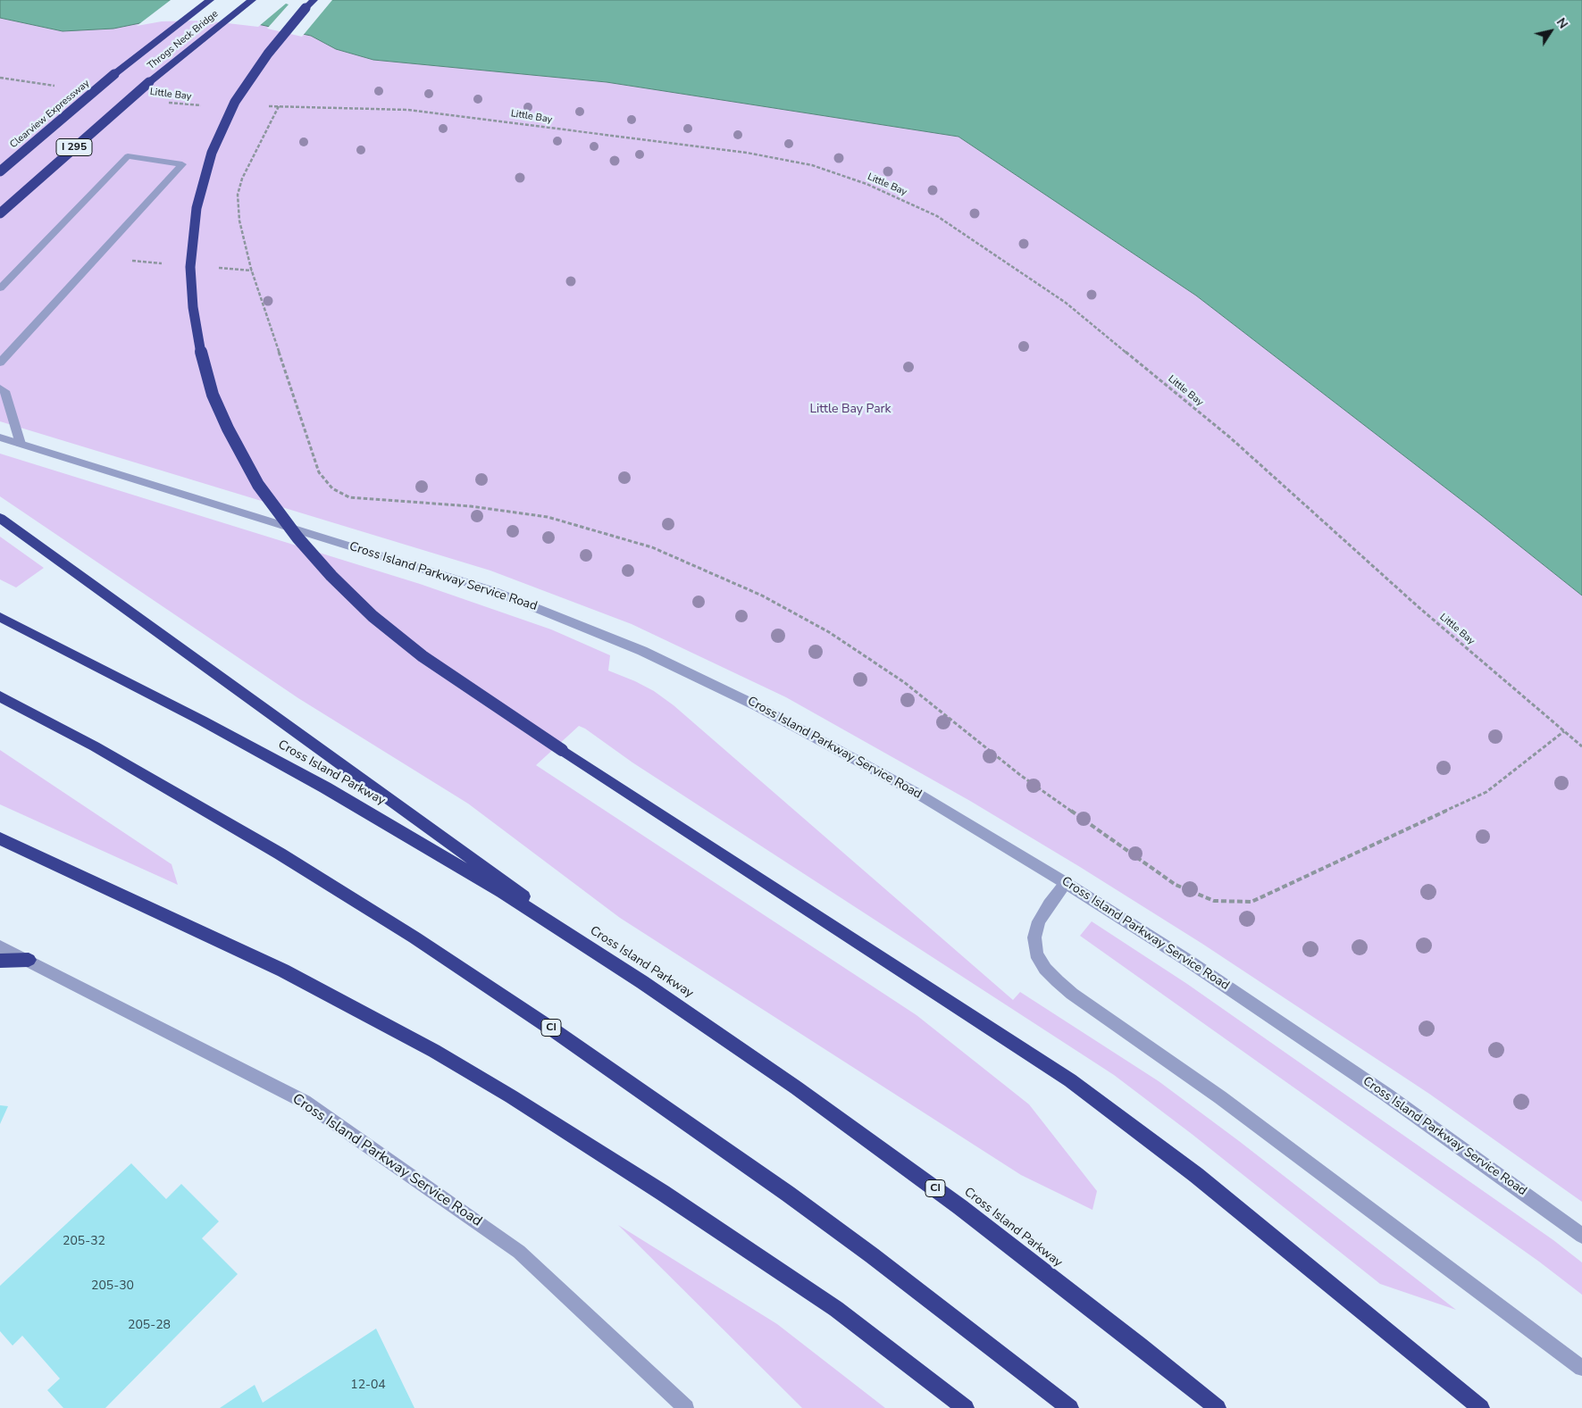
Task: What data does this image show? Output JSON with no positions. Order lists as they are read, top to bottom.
{
  "streets": {
    "highway": [
      "Throgs Neck Bridge",
      "Clearview Expressway",
      "I 295",
      "Cross Island Parkway",
      "CI"
    ],
    "street": ["Cross Island Parkway Service Road"],
    "path": ["Little Bay"]
  },
  "crossings": [
    ["Throgs Neck Bridge", "Clearview Expressway"]
  ],
  "parks": ["Little Bay Park"],
  "house_numbers": [
    "205-32",
    "205-30",
    "205-28",
    "12-04"
  ],
  "north": "top right"
}
